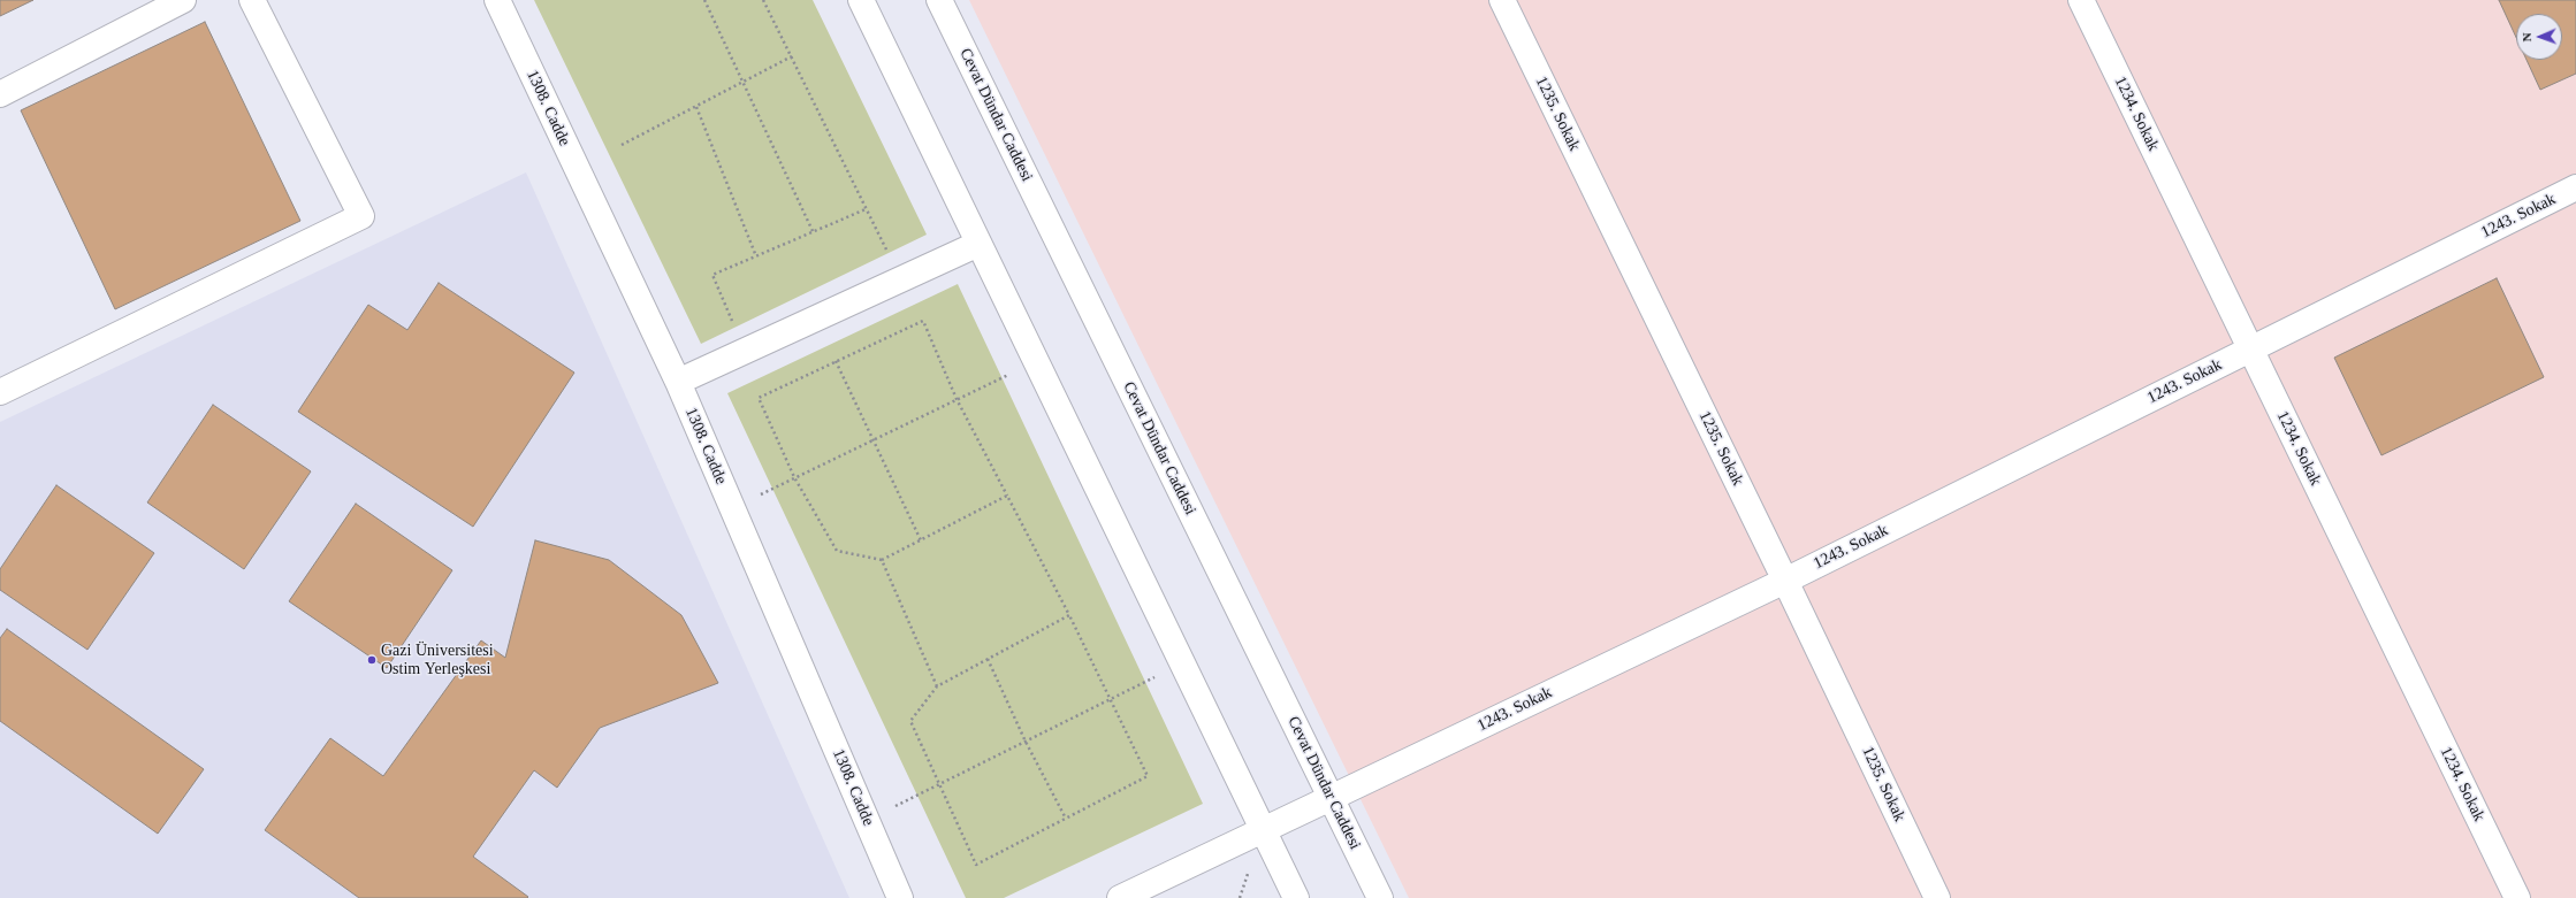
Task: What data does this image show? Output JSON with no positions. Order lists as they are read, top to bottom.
{
  "streets": {
    "street": [
      "1308. Cadde",
      "1235. Sokak",
      "1234. Sokak",
      "Cevat Dündar Caddesi",
      "1243. Sokak"
    ]
  },
  "crossings": [
    ["1235. Sokak", "1243. Sokak"],
    ["1234. Sokak", "1243. Sokak"],
    ["Cevat Dündar Caddesi", "1243. Sokak"]
  ],
  "places": ["Gazi Üniversitesi Ostim Yerleşkesi"],
  "north": "left"
}
